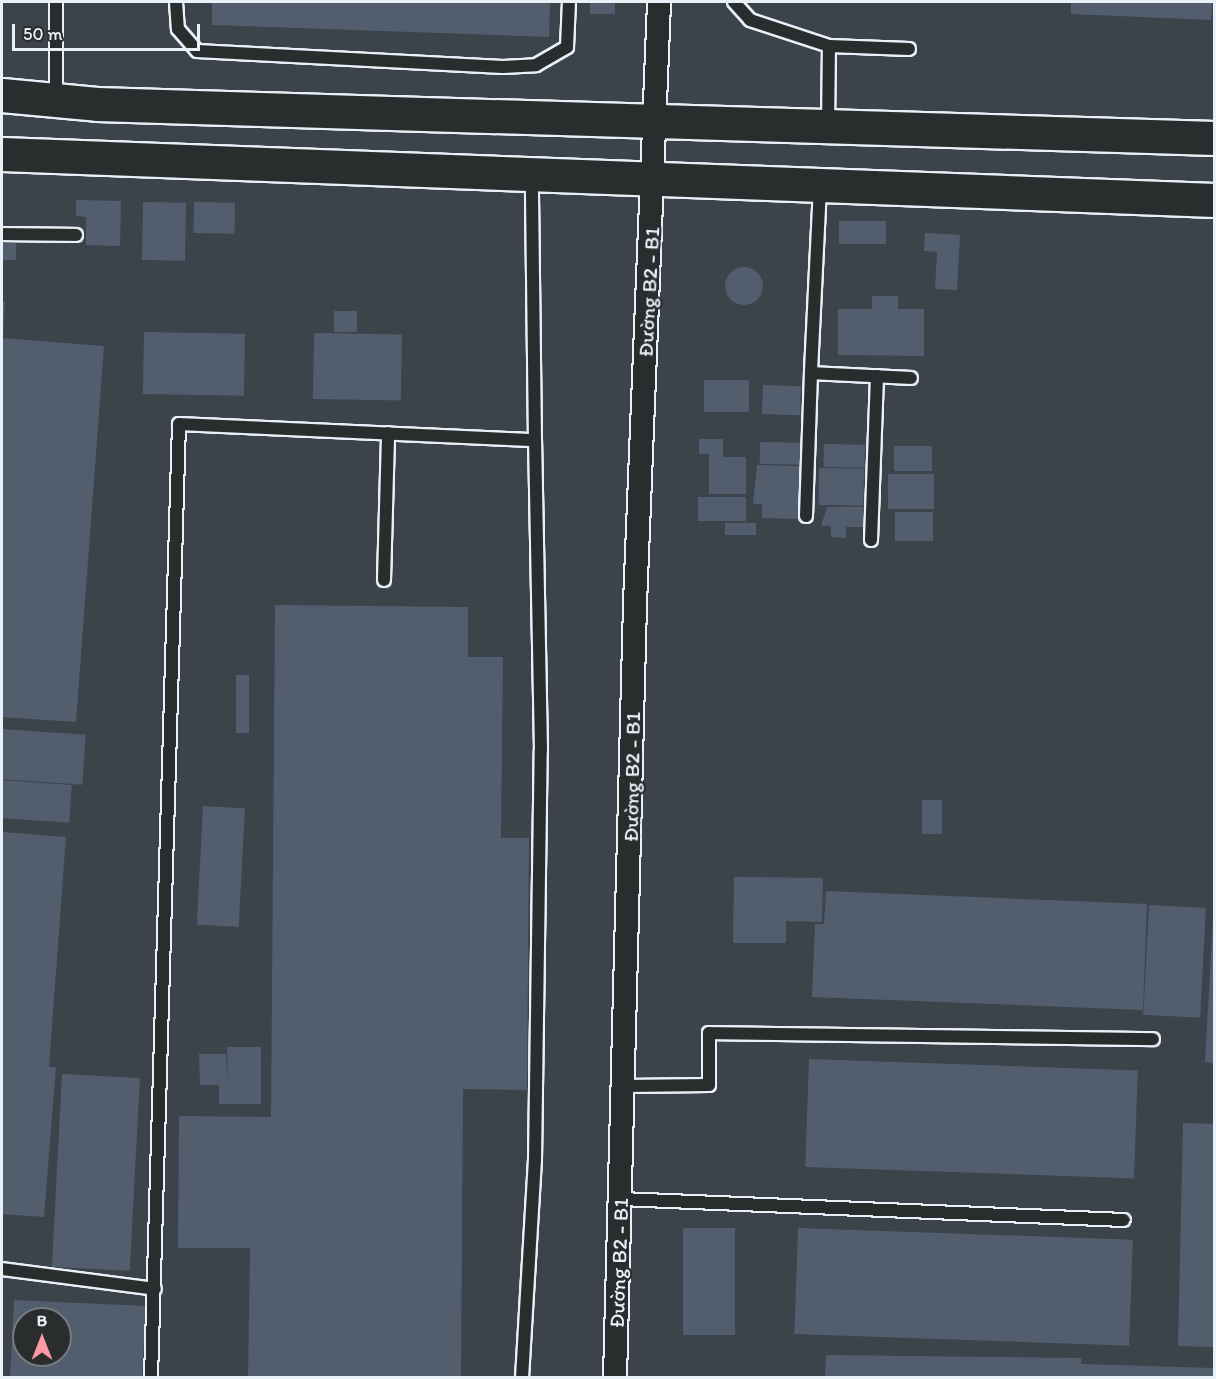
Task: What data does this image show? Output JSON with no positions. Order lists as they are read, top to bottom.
{
  "streets": {
    "street": ["Đường B2 - B1"]
  },
  "scale_bar": "50 m",
  "north": "top"
}
